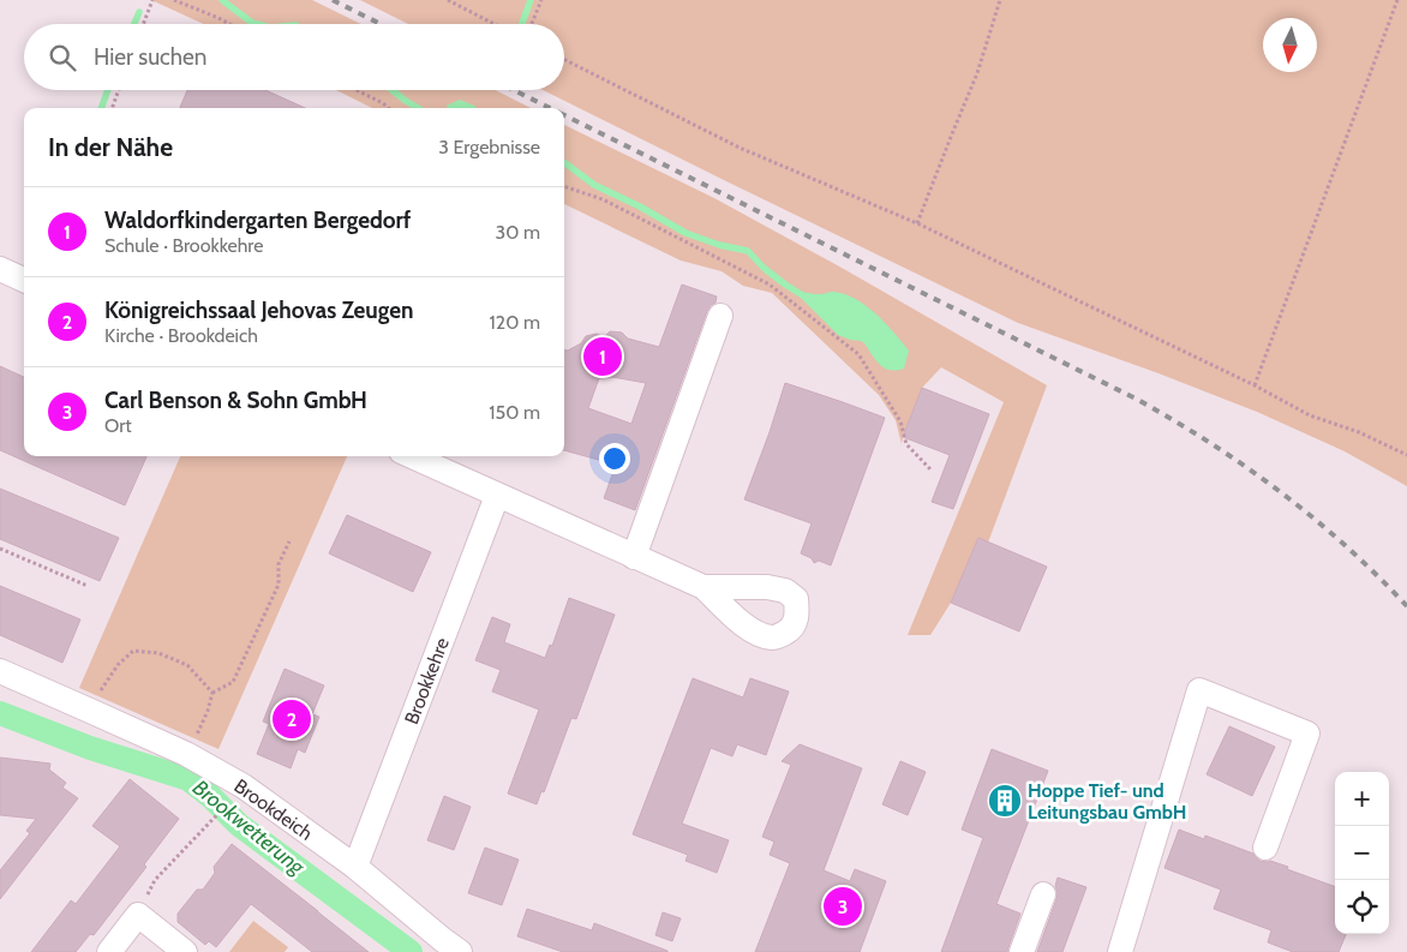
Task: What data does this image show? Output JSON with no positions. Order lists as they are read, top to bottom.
{
  "streets": {
    "street": ["Brookkehre", "Brookdeich"]
  },
  "crossings": [
    ["Brookkehre", "Brookdeich"]
  ],
  "water": ["Brookwetterung"],
  "places": {
    "building": ["Hoppe Tief- und Leitungsbau GmbH"]
  },
  "north": "bottom",
  "page": {
    "search": "Hier suchen",
    "heading": ["In der Nähe", "3 Ergebnisse"],
    "list": [
      {
        "mark": "1",
        "name": "Waldorfkindergarten Bergedorf",
        "note": "Schule · Brookkehre",
        "value": "30 m"
      },
      {
        "mark": "2",
        "name": "Königreichssaal Jehovas Zeugen",
        "note": "Kirche · Brookdeich",
        "value": "120 m"
      },
      {
        "mark": "3",
        "name": "Carl Benson & Sohn GmbH",
        "note": "Ort",
        "value": "150 m"
      }
    ],
    "pins": ["1", "2", "3"],
    "map_buttons": ["+", "−"]
  }
}
